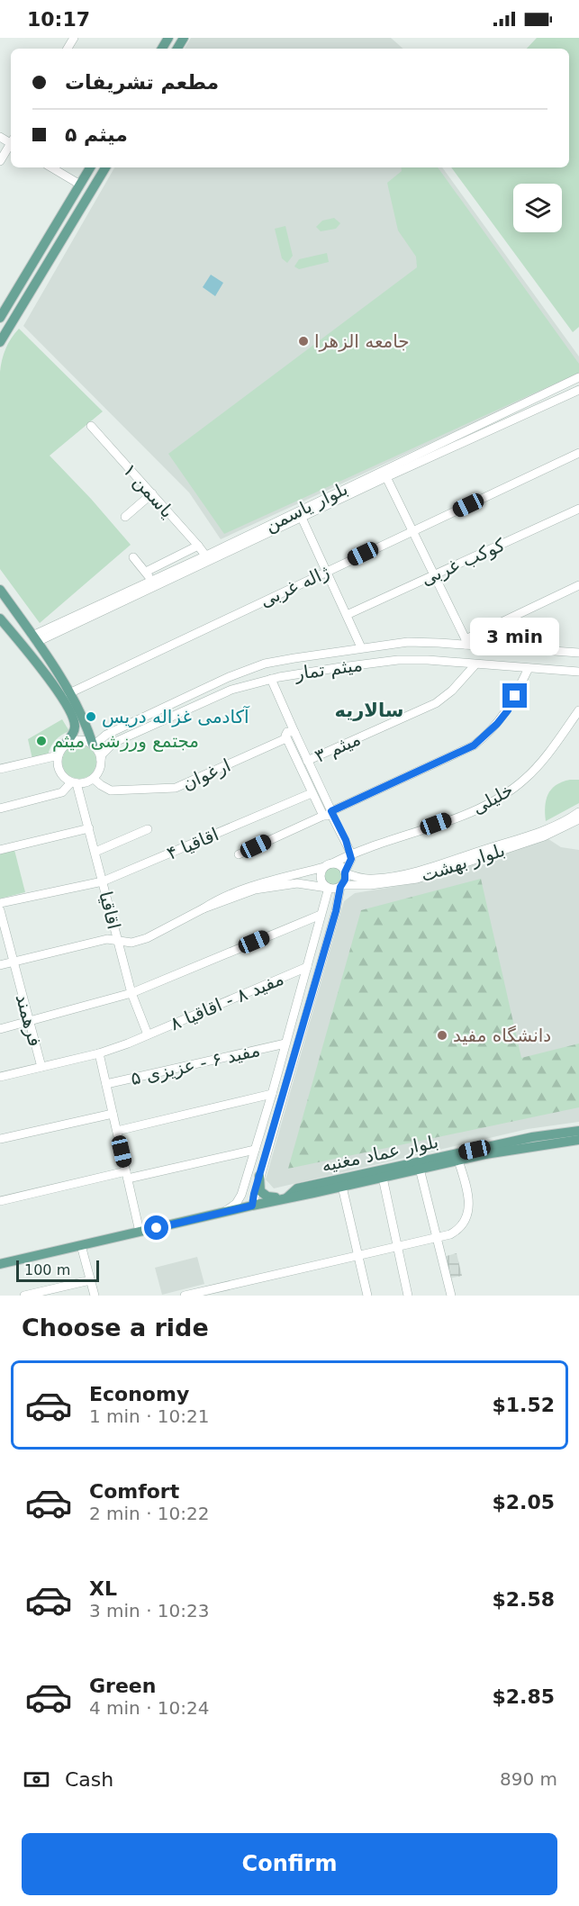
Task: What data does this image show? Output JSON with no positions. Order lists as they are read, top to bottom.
{
  "streets": {
    "main road": ["بلوار عماد مغنیه"],
    "street": [
      "یاسمن ۱",
      "بلوار یاسمن",
      "کوکب غربی",
      "ژاله غربی",
      "میثم تمار",
      "میثم ۳",
      "ارغوان",
      "خلیلی",
      "اقاقیا ۴",
      "بلوار بهشت",
      "اقاقیا",
      "مفید ۸ - اقاقیا ۸",
      "فرهمند",
      "مفید ۶ - عزیزی ۵"
    ]
  },
  "crossings": [
    ["یاسمن ۱", "بلوار یاسمن"],
    ["میثم تمار", "میثم ۳"],
    ["میثم تمار", "ارغوان"],
    ["میثم تمار", "اقاقیا"],
    ["ارغوان", "اقاقیا"],
    ["خلیلی", "بلوار بهشت"],
    ["اقاقیا ۴", "اقاقیا"],
    ["اقاقیا", "مفید ۸ - اقاقیا ۸"],
    ["مفید ۸ - اقاقیا ۸", "فرهمند"]
  ],
  "districts": ["سالاریه"],
  "places": [
    "جامعه الزهرا",
    "آکادمی غزاله دریس",
    "مجتمع ورزشی میثم",
    "دانشگاه مفید"
  ],
  "scale_bar": "100 m",
  "page": {
    "status": "10:17",
    "banner": ["مطعم تشريفات", "میثم ۵"],
    "bubble": "3 min",
    "scale": "100 m",
    "heading": "Choose a ride",
    "list": [
      {
        "name": "Economy",
        "note": "1 min · 10:21",
        "value": "$1.52"
      },
      {
        "name": "Comfort",
        "note": "2 min · 10:22",
        "value": "$2.05"
      },
      {
        "name": "XL",
        "note": "3 min · 10:23",
        "value": "$2.58"
      },
      {
        "name": "Green",
        "note": "4 min · 10:24",
        "value": "$2.85"
      }
    ],
    "pay": ["Cash", "890 m"],
    "buttons": "Confirm"
  }
}
